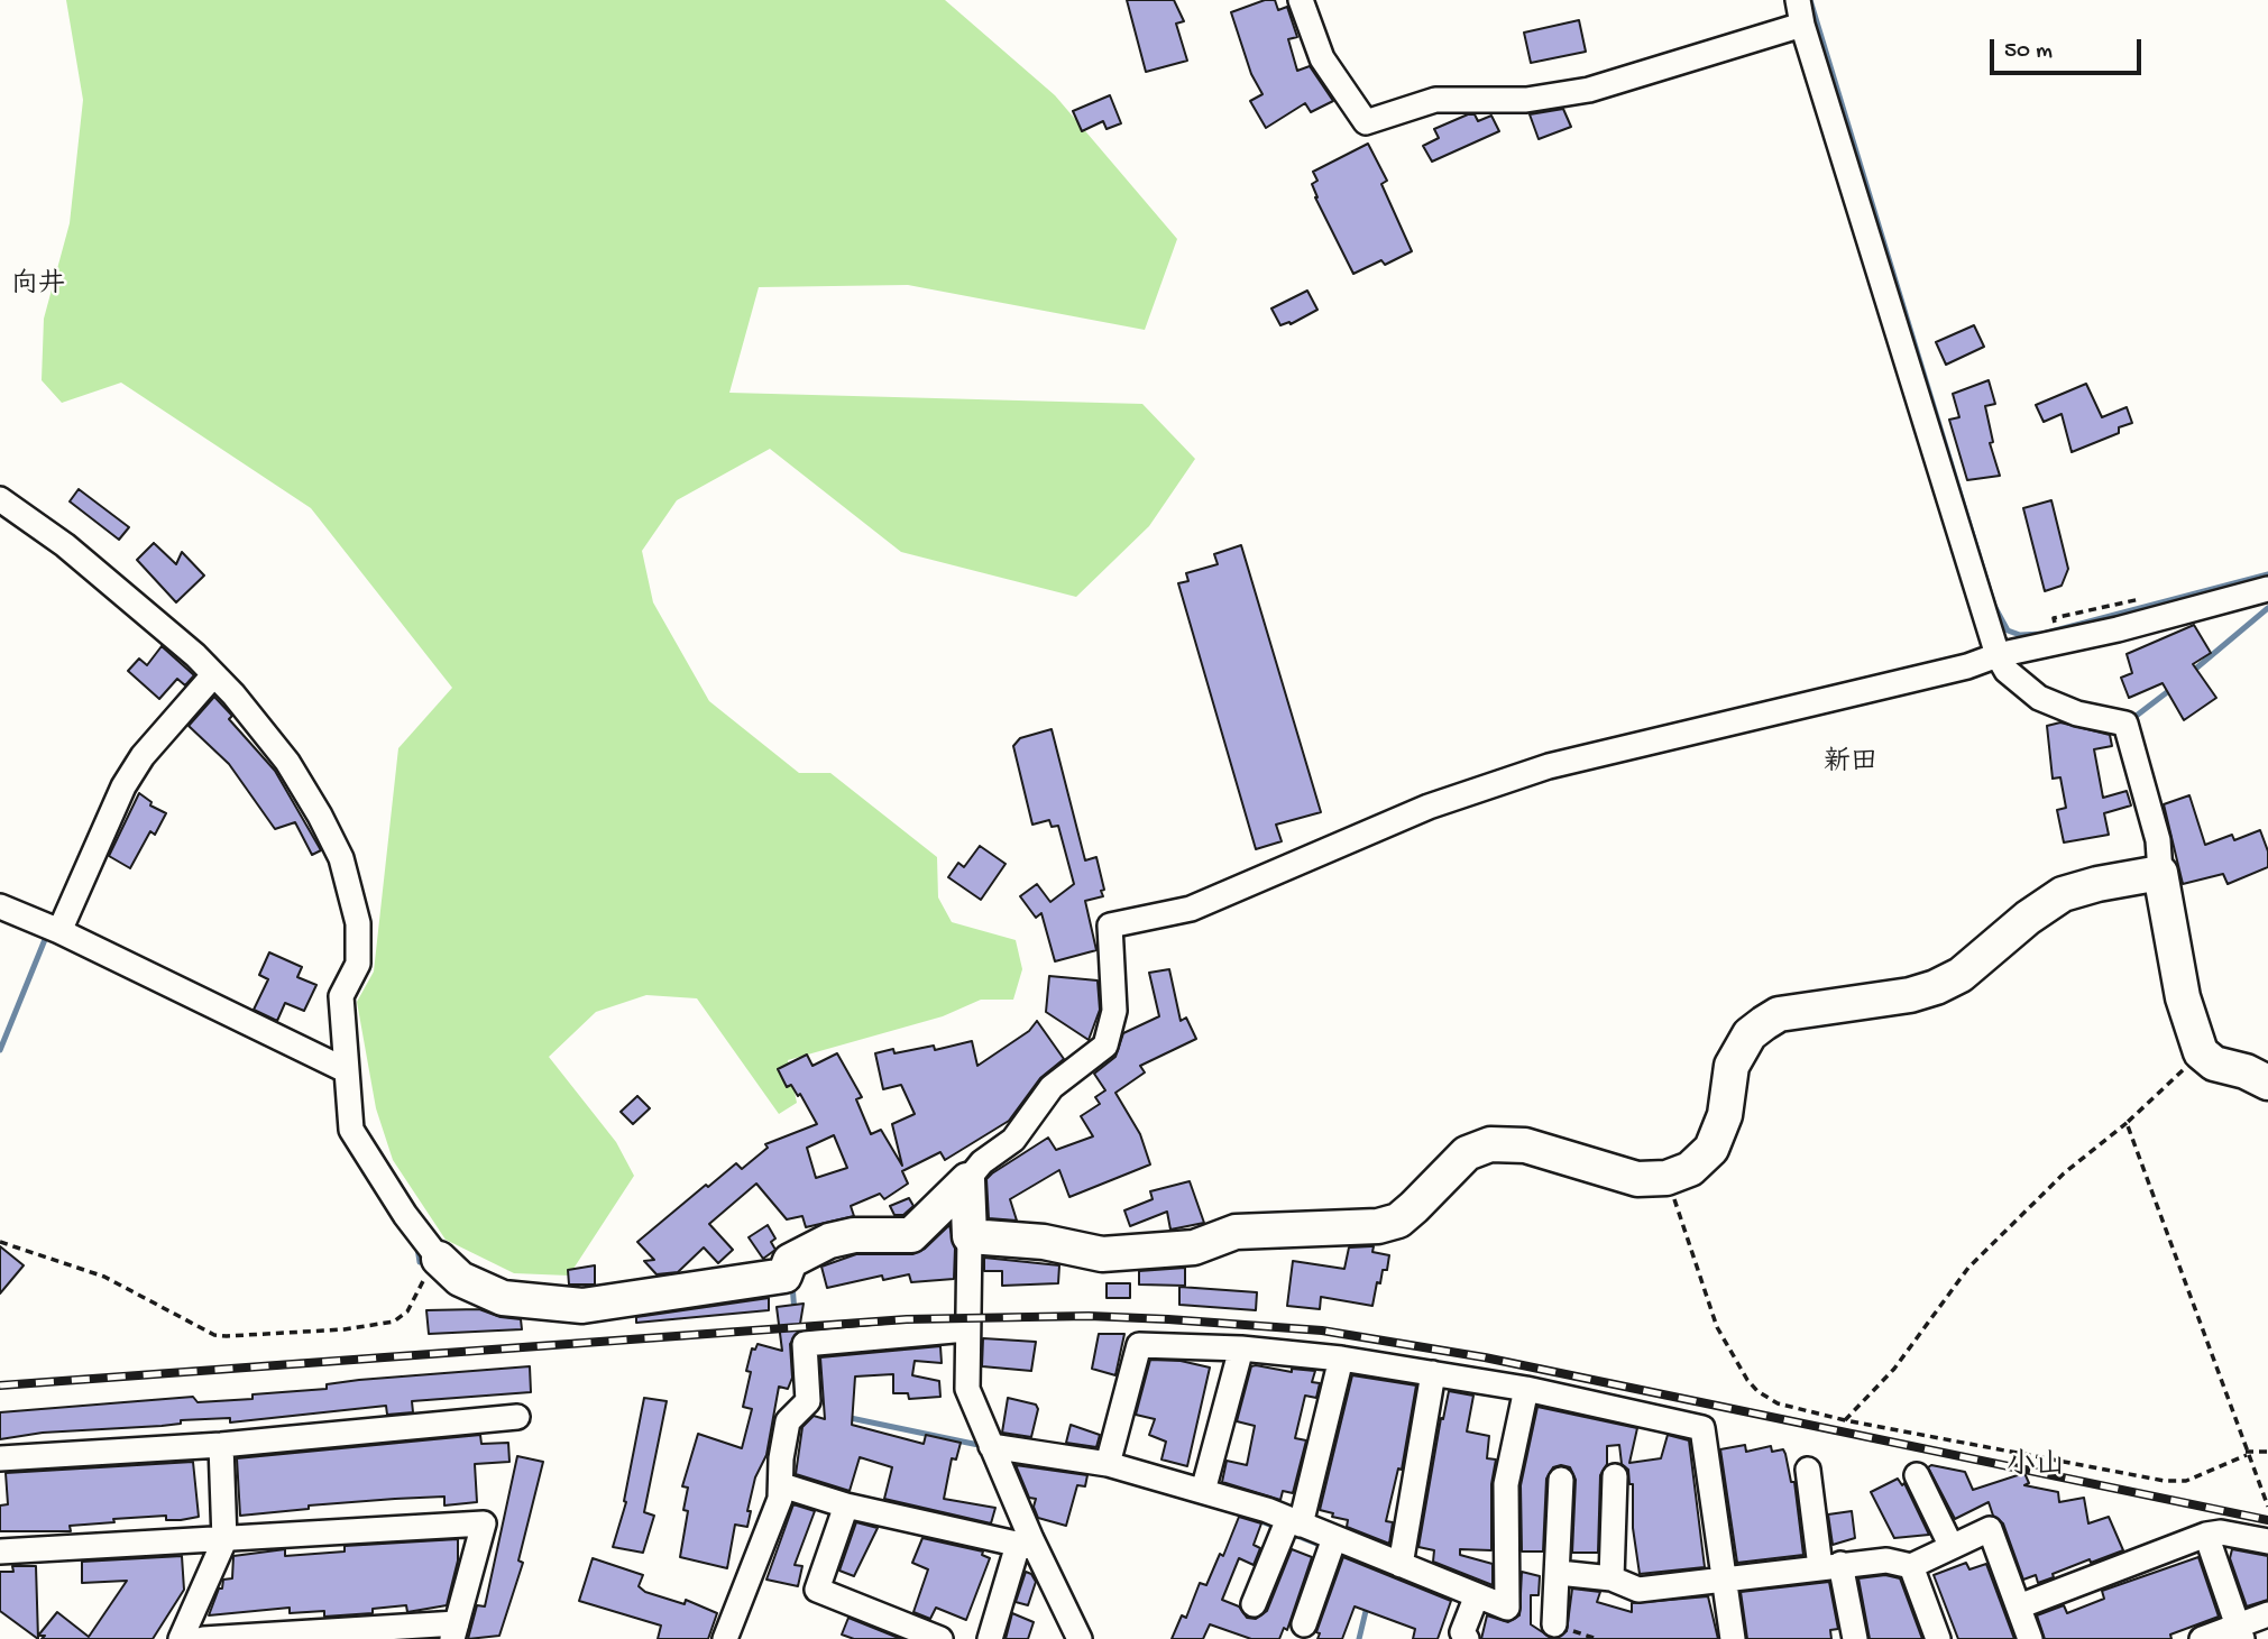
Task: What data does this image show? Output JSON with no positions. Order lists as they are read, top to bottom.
{
  "districts": ["向井", "新田", "小山"],
  "scale_bar": "50 m"
}
